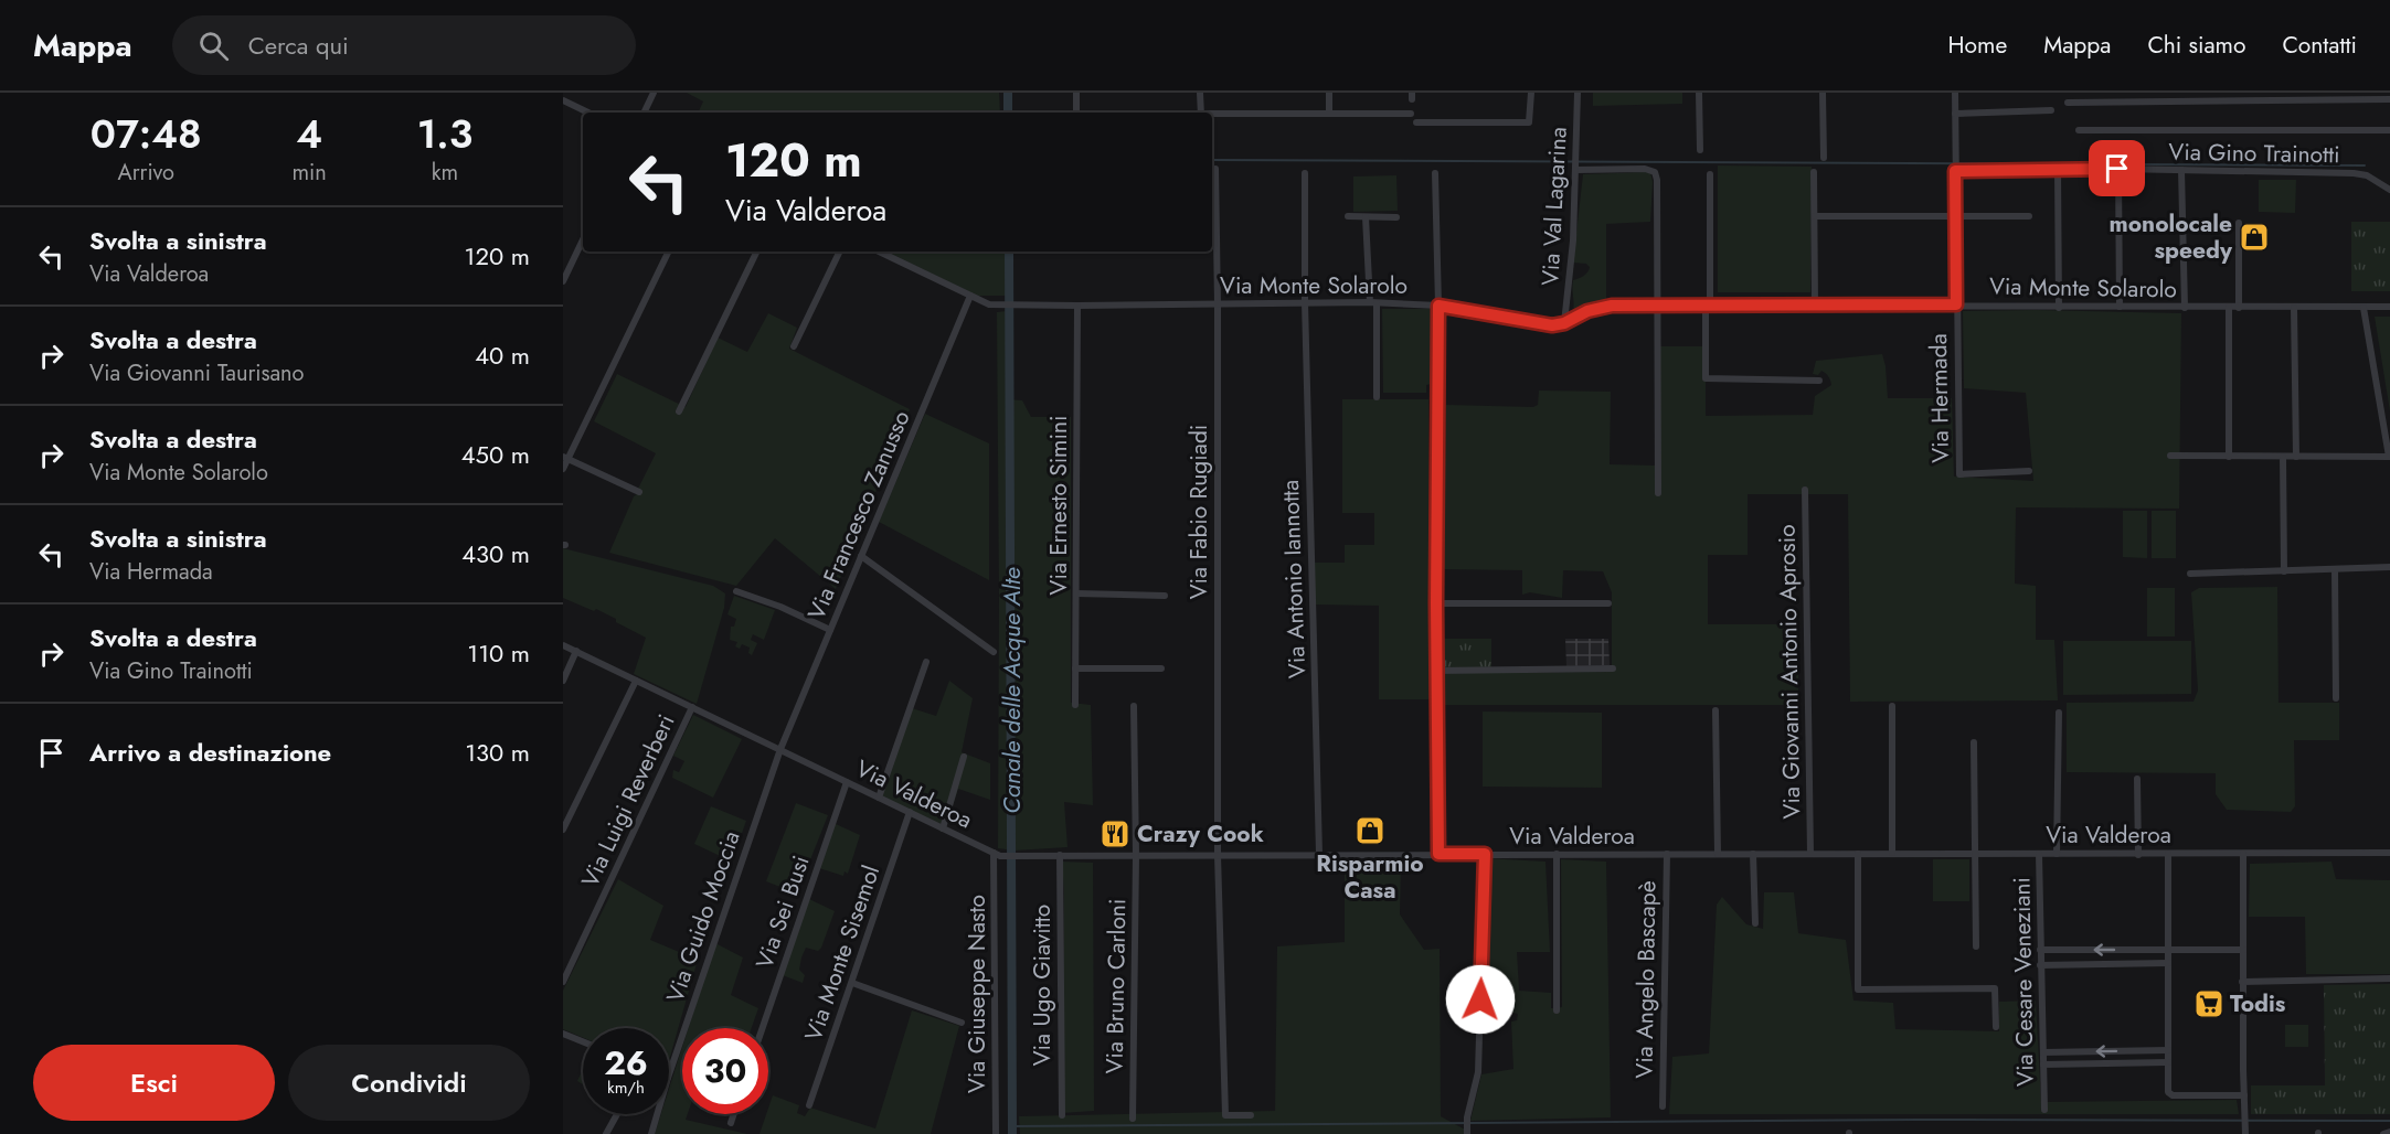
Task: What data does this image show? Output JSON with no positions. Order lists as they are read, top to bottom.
{
  "streets": {
    "street": [
      "Via Gino Trainotti",
      "Via Val Lagarina",
      "Via Monte Solarolo",
      "Via Hermada",
      "Via Ernesto Simini",
      "Via Fabio Rugiadi",
      "Via Francesco Zanusso",
      "Via Antonio Iannotta",
      "Via Giovanni Antonio Aprosio",
      "Via Valderoa",
      "Via Luigi Reverberi",
      "Via Sei Busi",
      "Via Guido Moccia",
      "Via Monte Sisemol",
      "Via Angelo Bascapè",
      "Via Cesare Veneziani",
      "Via Ugo Giavitto",
      "Via Bruno Carloni",
      "Via Giuseppe Nasto"
    ]
  },
  "crossings": [
    ["Via Gino Trainotti", "Via Hermada"],
    ["Via Val Lagarina", "Via Monte Solarolo"],
    ["Via Monte Solarolo", "Via Hermada"],
    ["Via Monte Solarolo", "Via Ernesto Simini"],
    ["Via Monte Solarolo", "Via Fabio Rugiadi"],
    ["Via Monte Solarolo", "Via Francesco Zanusso"],
    ["Via Monte Solarolo", "Via Antonio Iannotta"],
    ["Via Fabio Rugiadi", "Via Valderoa"],
    ["Via Francesco Zanusso", "Via Valderoa"],
    ["Via Francesco Zanusso", "Via Guido Moccia"],
    ["Via Antonio Iannotta", "Via Valderoa"],
    ["Via Giovanni Antonio Aprosio", "Via Valderoa"],
    ["Via Valderoa", "Via Luigi Reverberi"],
    ["Via Valderoa", "Via Sei Busi"],
    ["Via Valderoa", "Via Guido Moccia"],
    ["Via Valderoa", "Via Monte Sisemol"],
    ["Via Valderoa", "Via Angelo Bascapè"],
    ["Via Valderoa", "Via Cesare Veneziani"],
    ["Via Valderoa", "Via Ugo Giavitto"],
    ["Via Valderoa", "Via Bruno Carloni"],
    ["Via Valderoa", "Via Giuseppe Nasto"]
  ],
  "water": ["Canale delle Acque Alte"],
  "places": {
    "shop": ["monolocale speedy", "Risparmio Casa"],
    "restaurant": ["Crazy Cook"],
    "supermarket": ["Todis"]
  },
  "page": {
    "header": "Mappa",
    "search": "Cerca qui",
    "nav": [
      "Home",
      "Mappa",
      "Chi siamo",
      "Contatti"
    ],
    "eta": [
      "07:48",
      "Arrivo",
      "4",
      "min",
      "1.3",
      "km"
    ],
    "turn": ["120 m", "Via Valderoa"],
    "list": [
      {
        "name": "Svolta a sinistra",
        "note": "Via Valderoa",
        "value": "120 m"
      },
      {
        "name": "Svolta a destra",
        "note": "Via Giovanni Taurisano",
        "value": "40 m"
      },
      {
        "name": "Svolta a destra",
        "note": "Via Monte Solarolo",
        "value": "450 m"
      },
      {
        "name": "Svolta a sinistra",
        "note": "Via Hermada",
        "value": "430 m"
      },
      {
        "name": "Svolta a destra",
        "note": "Via Gino Trainotti",
        "value": "110 m"
      },
      {
        "name": "Arrivo a destinazione",
        "value": "130 m"
      }
    ],
    "speed": "26 km/h",
    "limit": "30",
    "buttons": ["Esci", "Condividi"]
  }
}
